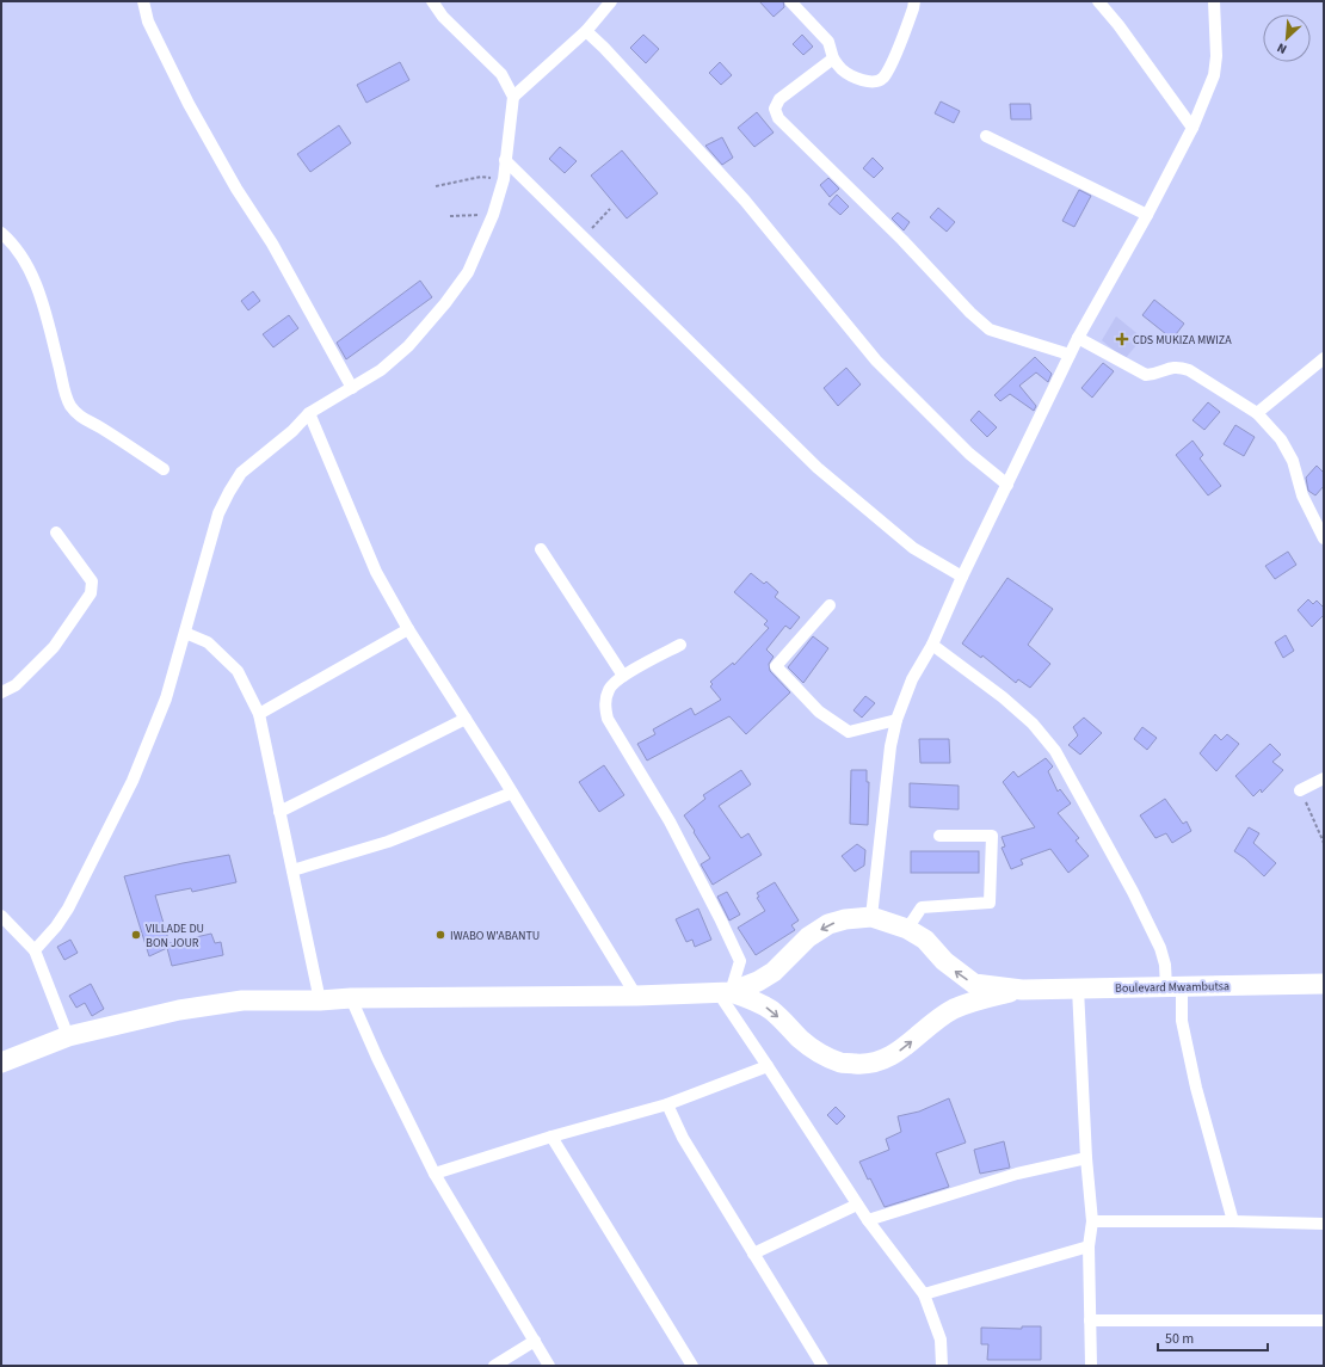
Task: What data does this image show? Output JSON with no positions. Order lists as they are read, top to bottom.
{
  "streets": {
    "highway": ["Boulevard Mwambutsa"]
  },
  "places": {
    "health": ["CDS MUKIZA MWIZA"],
    "other": ["VILLADE DU BON JOUR", "IWABO W'ABANTU"]
  },
  "scale_bar": "50 m",
  "north": "bottom left"
}
